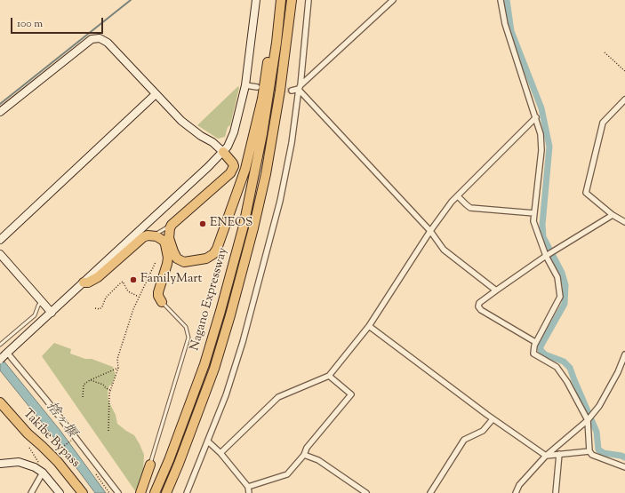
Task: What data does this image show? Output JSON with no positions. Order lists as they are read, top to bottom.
{
  "streets": {
    "highway": ["Nagano Expressway", "Takibe Bypass"]
  },
  "water": ["捨ヶ堰"],
  "places": ["ENEOS", "FamilyMart"],
  "scale_bar": "100 m"
}
